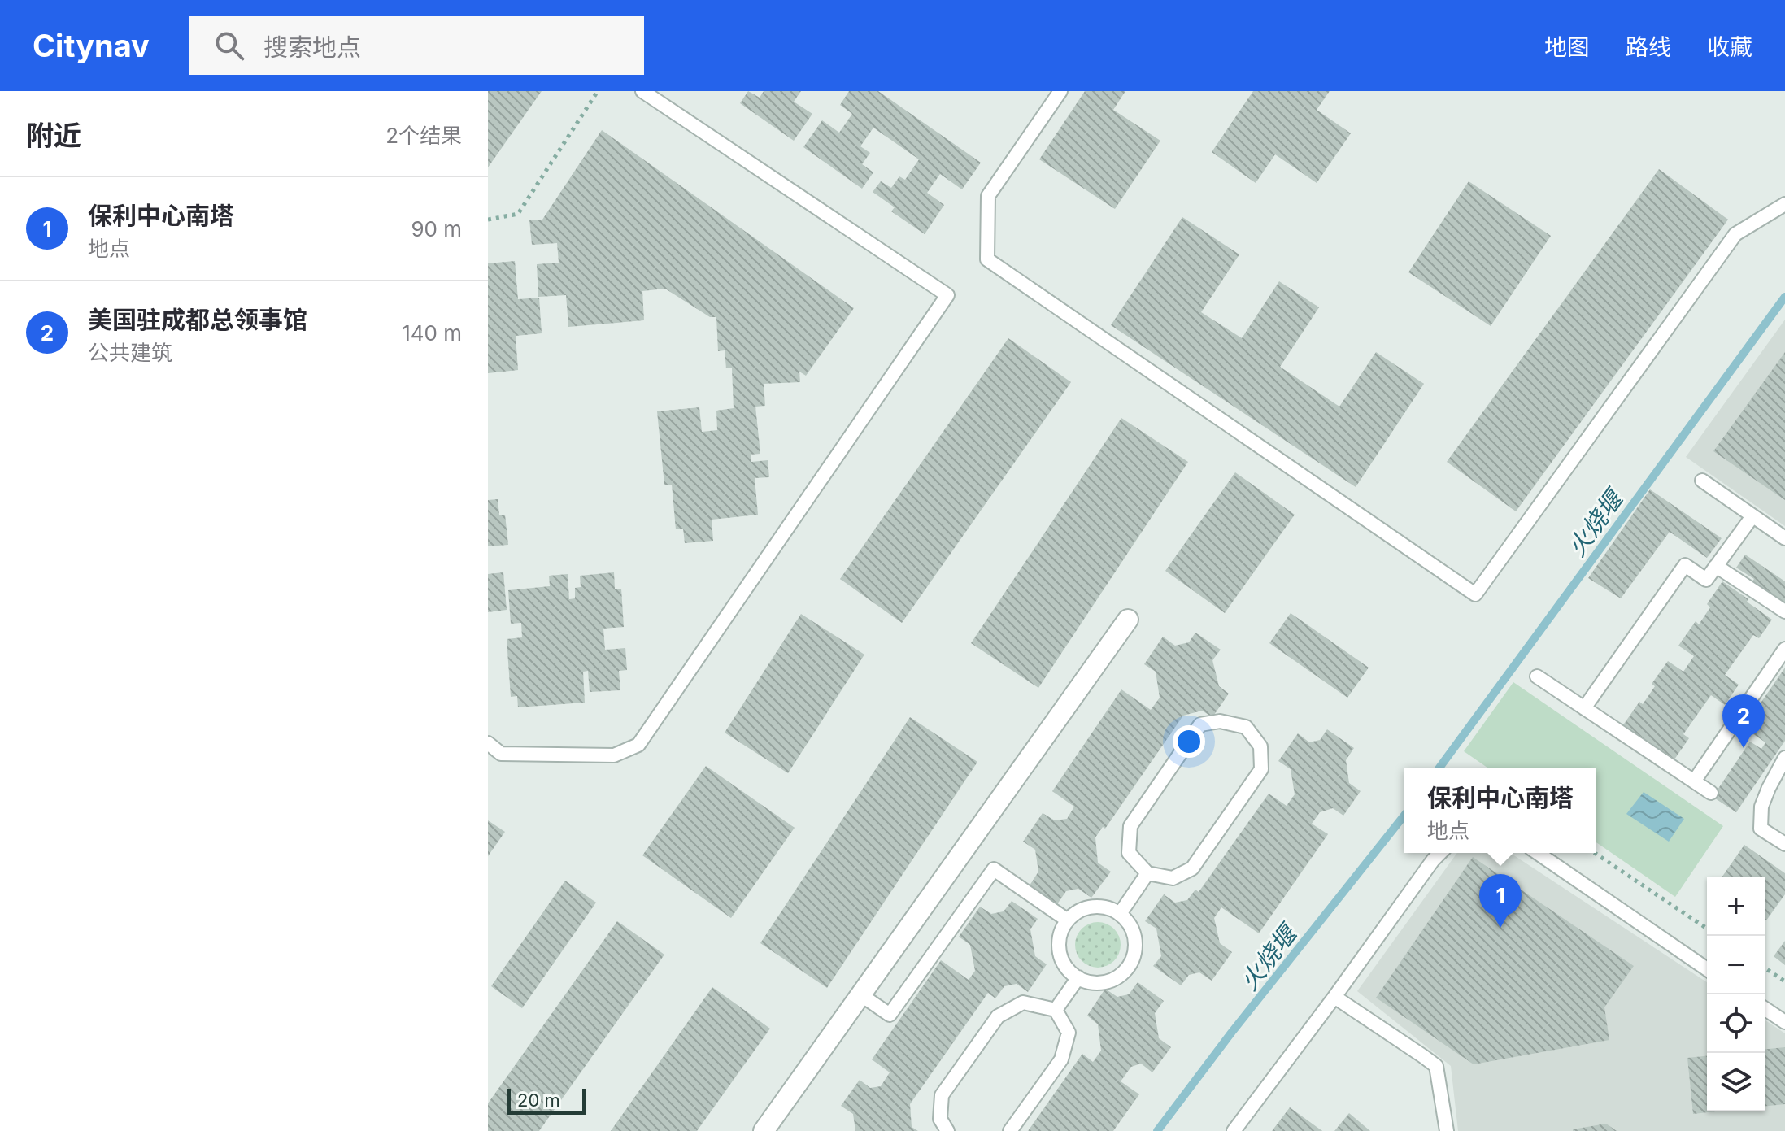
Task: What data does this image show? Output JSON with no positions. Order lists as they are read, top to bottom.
{
  "water": ["火烧堰"],
  "scale_bar": "20 m",
  "page": {
    "header": "Citynav",
    "search": "搜索地点",
    "nav": ["地图", "路线", "收藏"],
    "heading": ["附近", "2个结果"],
    "list": [
      {
        "mark": "1",
        "name": "保利中心南塔",
        "note": "地点",
        "value": "90 m"
      },
      {
        "mark": "2",
        "name": "美国驻成都总领事馆",
        "note": "公共建筑",
        "value": "140 m"
      }
    ],
    "pins": ["2", "1"],
    "popup": ["保利中心南塔", "地点"],
    "map_buttons": ["+", "−"],
    "scale": "20 m"
  }
}
